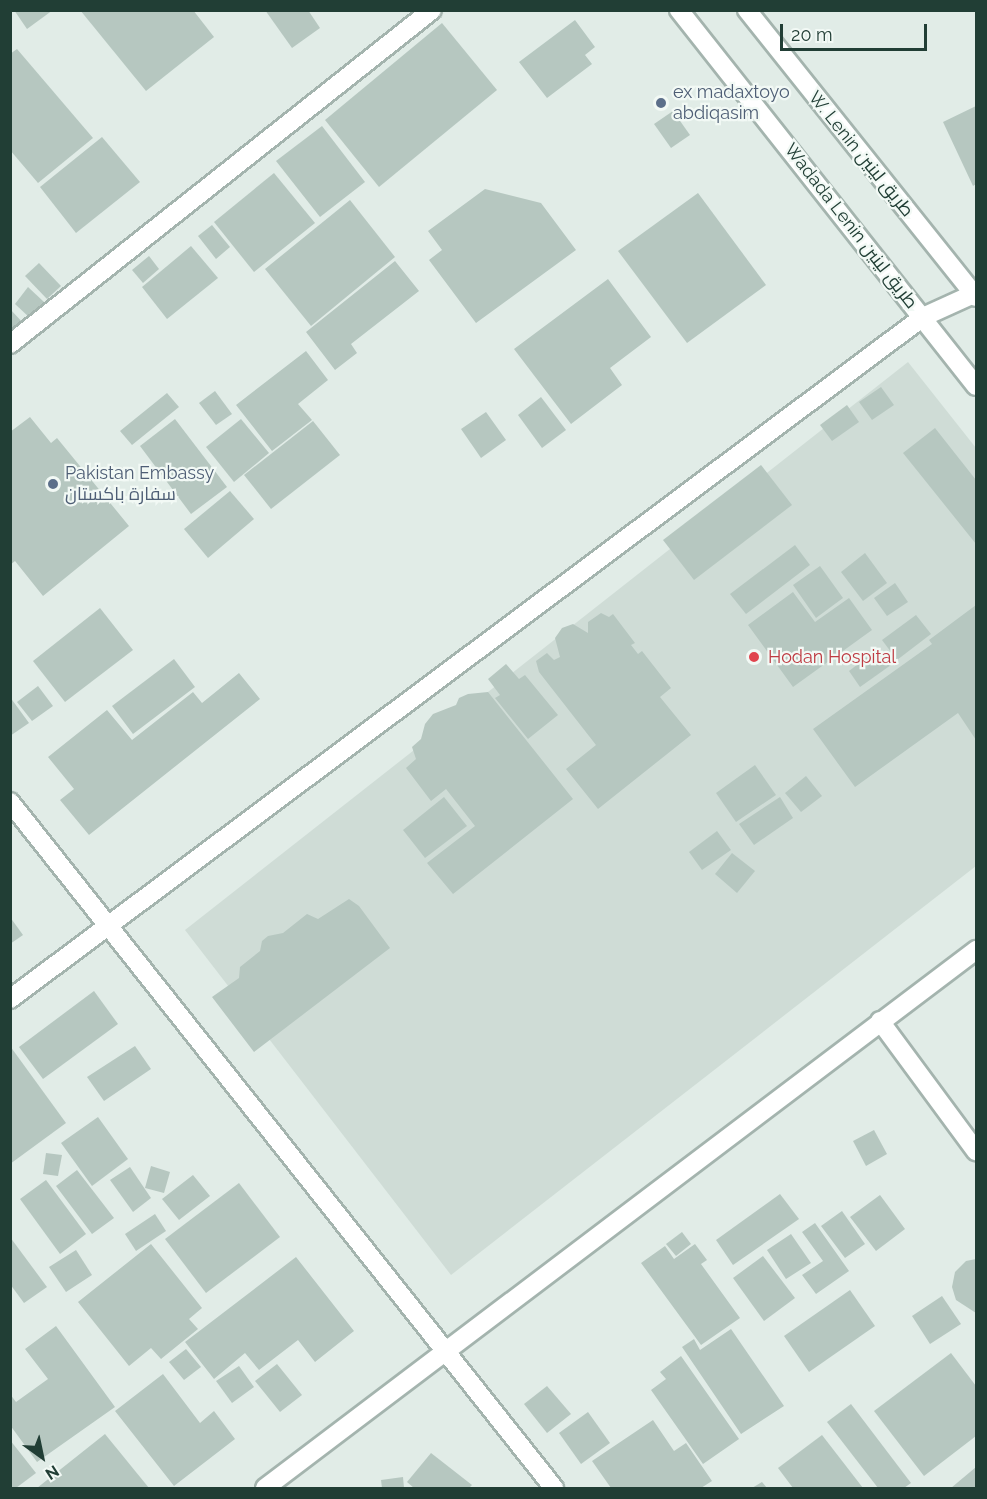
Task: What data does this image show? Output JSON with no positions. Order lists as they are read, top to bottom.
{
  "streets": {
    "street": ["W. Lenin طريق لينين", "Wadada Lenin طريق لينين"]
  },
  "places": ["ex madaxtoyo abdiqasim", "Pakistan Embassy سفارة باكستان", "Hodan Hospital"],
  "scale_bar": "20 m",
  "north": "bottom right"
}
